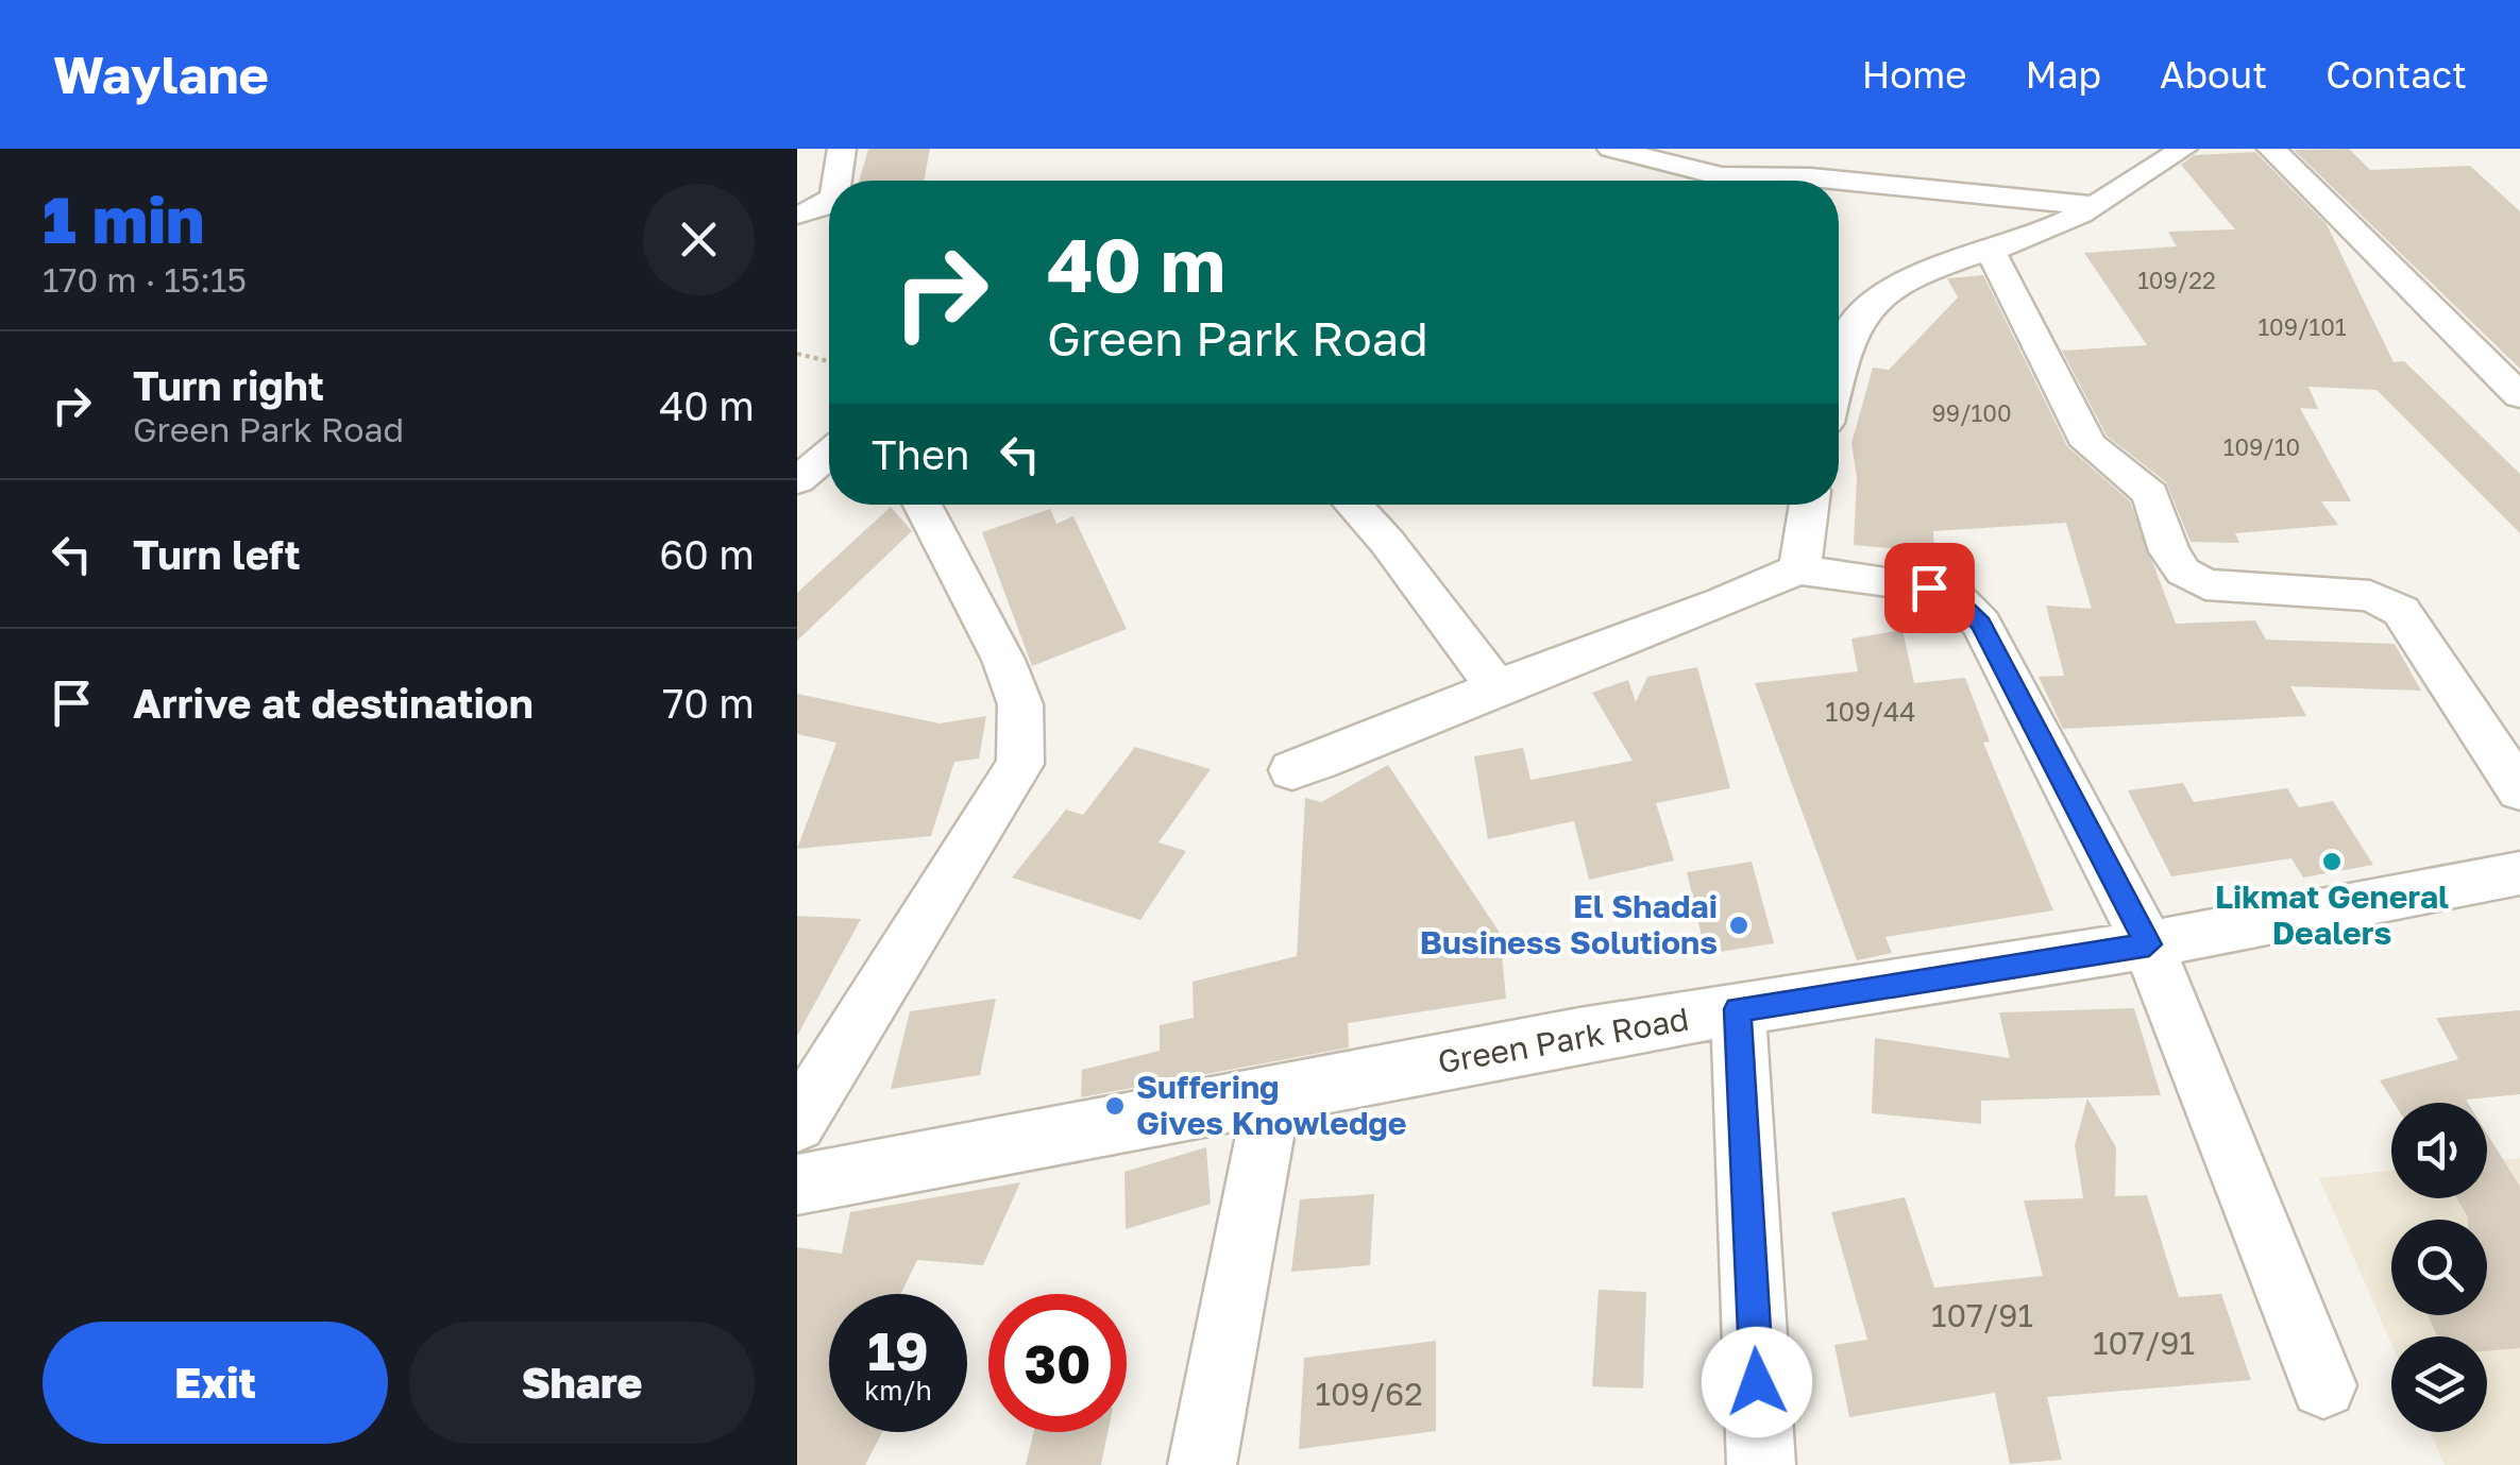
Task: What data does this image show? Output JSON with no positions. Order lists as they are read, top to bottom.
{
  "streets": {
    "street": ["Green Park Road"]
  },
  "places": ["Likmat General Dealers", "El Shadai Business Solutions", "Suffering Gives Knowledge"],
  "house_numbers": [
    "109/22",
    "109/101",
    "99/100",
    "109/10",
    "109/44",
    "107/91",
    "107/91",
    "109/62"
  ],
  "page": {
    "header": "Waylane",
    "nav": [
      "Home",
      "Map",
      "About",
      "Contact"
    ],
    "heading": ["1 min", "170 m · 15:15"],
    "turn": ["40 m", "Green Park Road"],
    "list": [
      {
        "name": "Turn right",
        "note": "Green Park Road",
        "value": "40 m"
      },
      {
        "name": "Turn left",
        "value": "60 m"
      },
      {
        "name": "Arrive at destination",
        "value": "70 m"
      }
    ],
    "then": "Then",
    "speed": "19 km/h",
    "limit": "30",
    "buttons": ["Exit", "Share"]
  }
}
